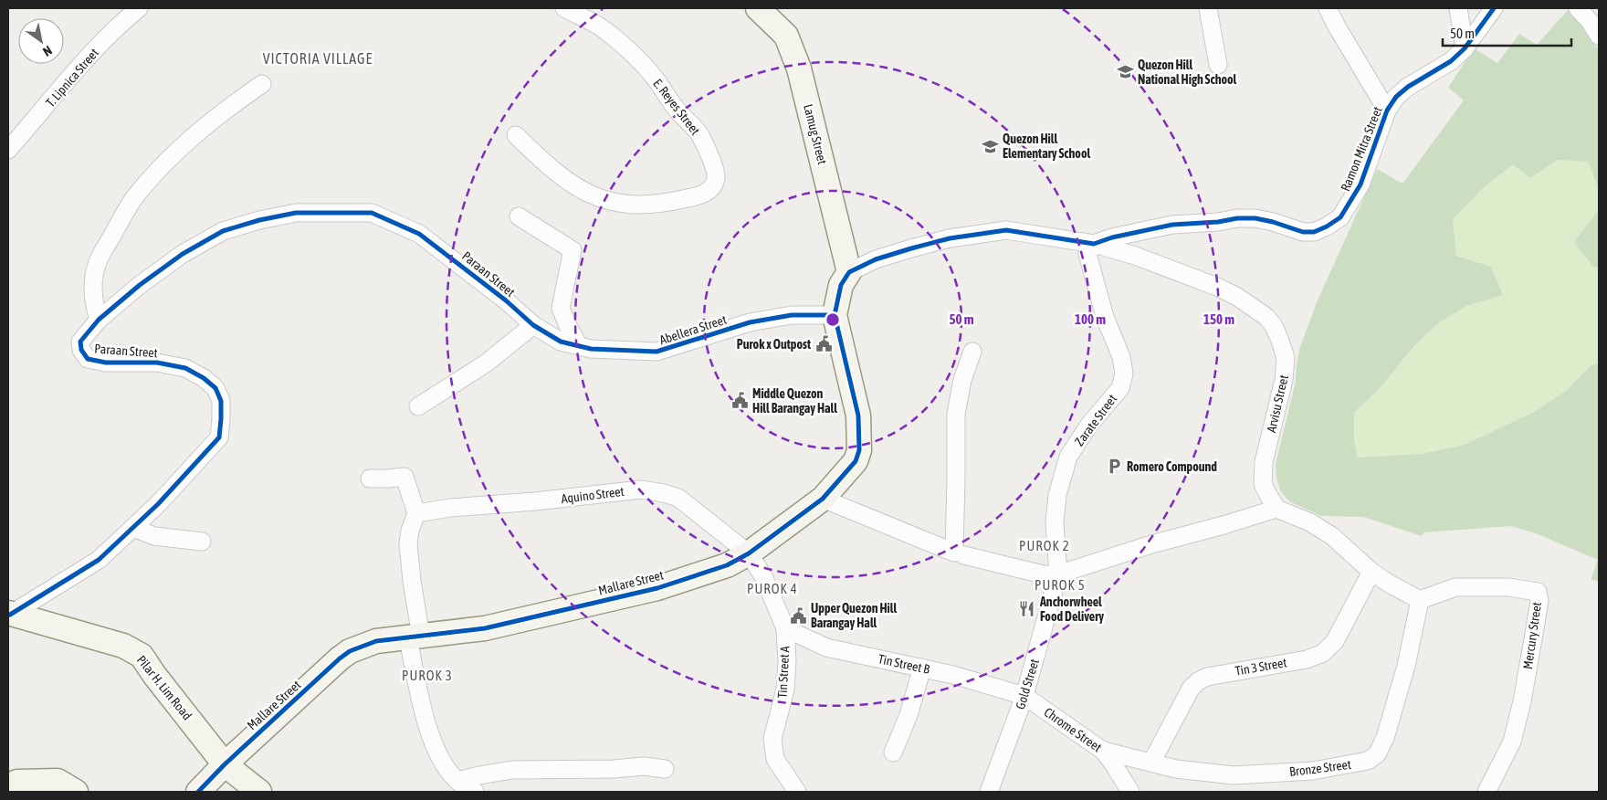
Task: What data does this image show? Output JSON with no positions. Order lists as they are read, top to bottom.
{
  "streets": {
    "street": [
      "T. Lipnica Street",
      "E. Reyes Street",
      "Lamug Street",
      "Ramon Mitra Street",
      "Paraan Street",
      "Abellera Street",
      "Arvisu Street",
      "Zarate Street",
      "Aquino Street",
      "Mallare Street",
      "Mercury Street",
      "Tin Street B",
      "Tin 3 Street",
      "Tin Street A",
      "Gold Street",
      "Pilar H. Lim Road",
      "Chrome Street",
      "Bronze Street"
    ]
  },
  "crossings": [
    ["Lamug Street", "Ramon Mitra Street"],
    ["Lamug Street", "Mallare Street"],
    ["Ramon Mitra Street", "Arvisu Street"],
    ["Ramon Mitra Street", "Zarate Street"],
    ["Ramon Mitra Street", "Mallare Street"],
    ["Paraan Street", "Abellera Street"],
    ["Paraan Street", "Pilar H. Lim Road"],
    ["Abellera Street", "Mallare Street"],
    ["Arvisu Street", "Zarate Street"],
    ["Zarate Street", "Gold Street"],
    ["Aquino Street", "Mallare Street"],
    ["Aquino Street", "Tin Street A"],
    ["Mallare Street", "Tin Street A"],
    ["Mallare Street", "Pilar H. Lim Road"],
    ["Mercury Street", "Bronze Street"],
    ["Tin Street B", "Tin Street A"],
    ["Tin Street B", "Gold Street"],
    ["Tin Street B", "Chrome Street"],
    ["Tin 3 Street", "Bronze Street"],
    ["Gold Street", "Chrome Street"],
    ["Chrome Street", "Bronze Street"]
  ],
  "districts": [
    "VICTORIA VILLAGE",
    "PUROK 2",
    "PUROK 5",
    "PUROK 4",
    "PUROK 3"
  ],
  "places": {
    "school or university": ["Quezon Hill National High School", "Quezon Hill Elementary School"],
    "public building": ["Purok x Outpost", "Middle Quezon Hill Barangay Hall", "Upper Quezon Hill Barangay Hall"],
    "parking": ["Romero Compound"],
    "restaurant": ["Anchorwheel Food Delivery"]
  },
  "scale_bar": "50 m",
  "north": "bottom right",
  "rings": ["50 m", "100 m", "150 m"]
}
